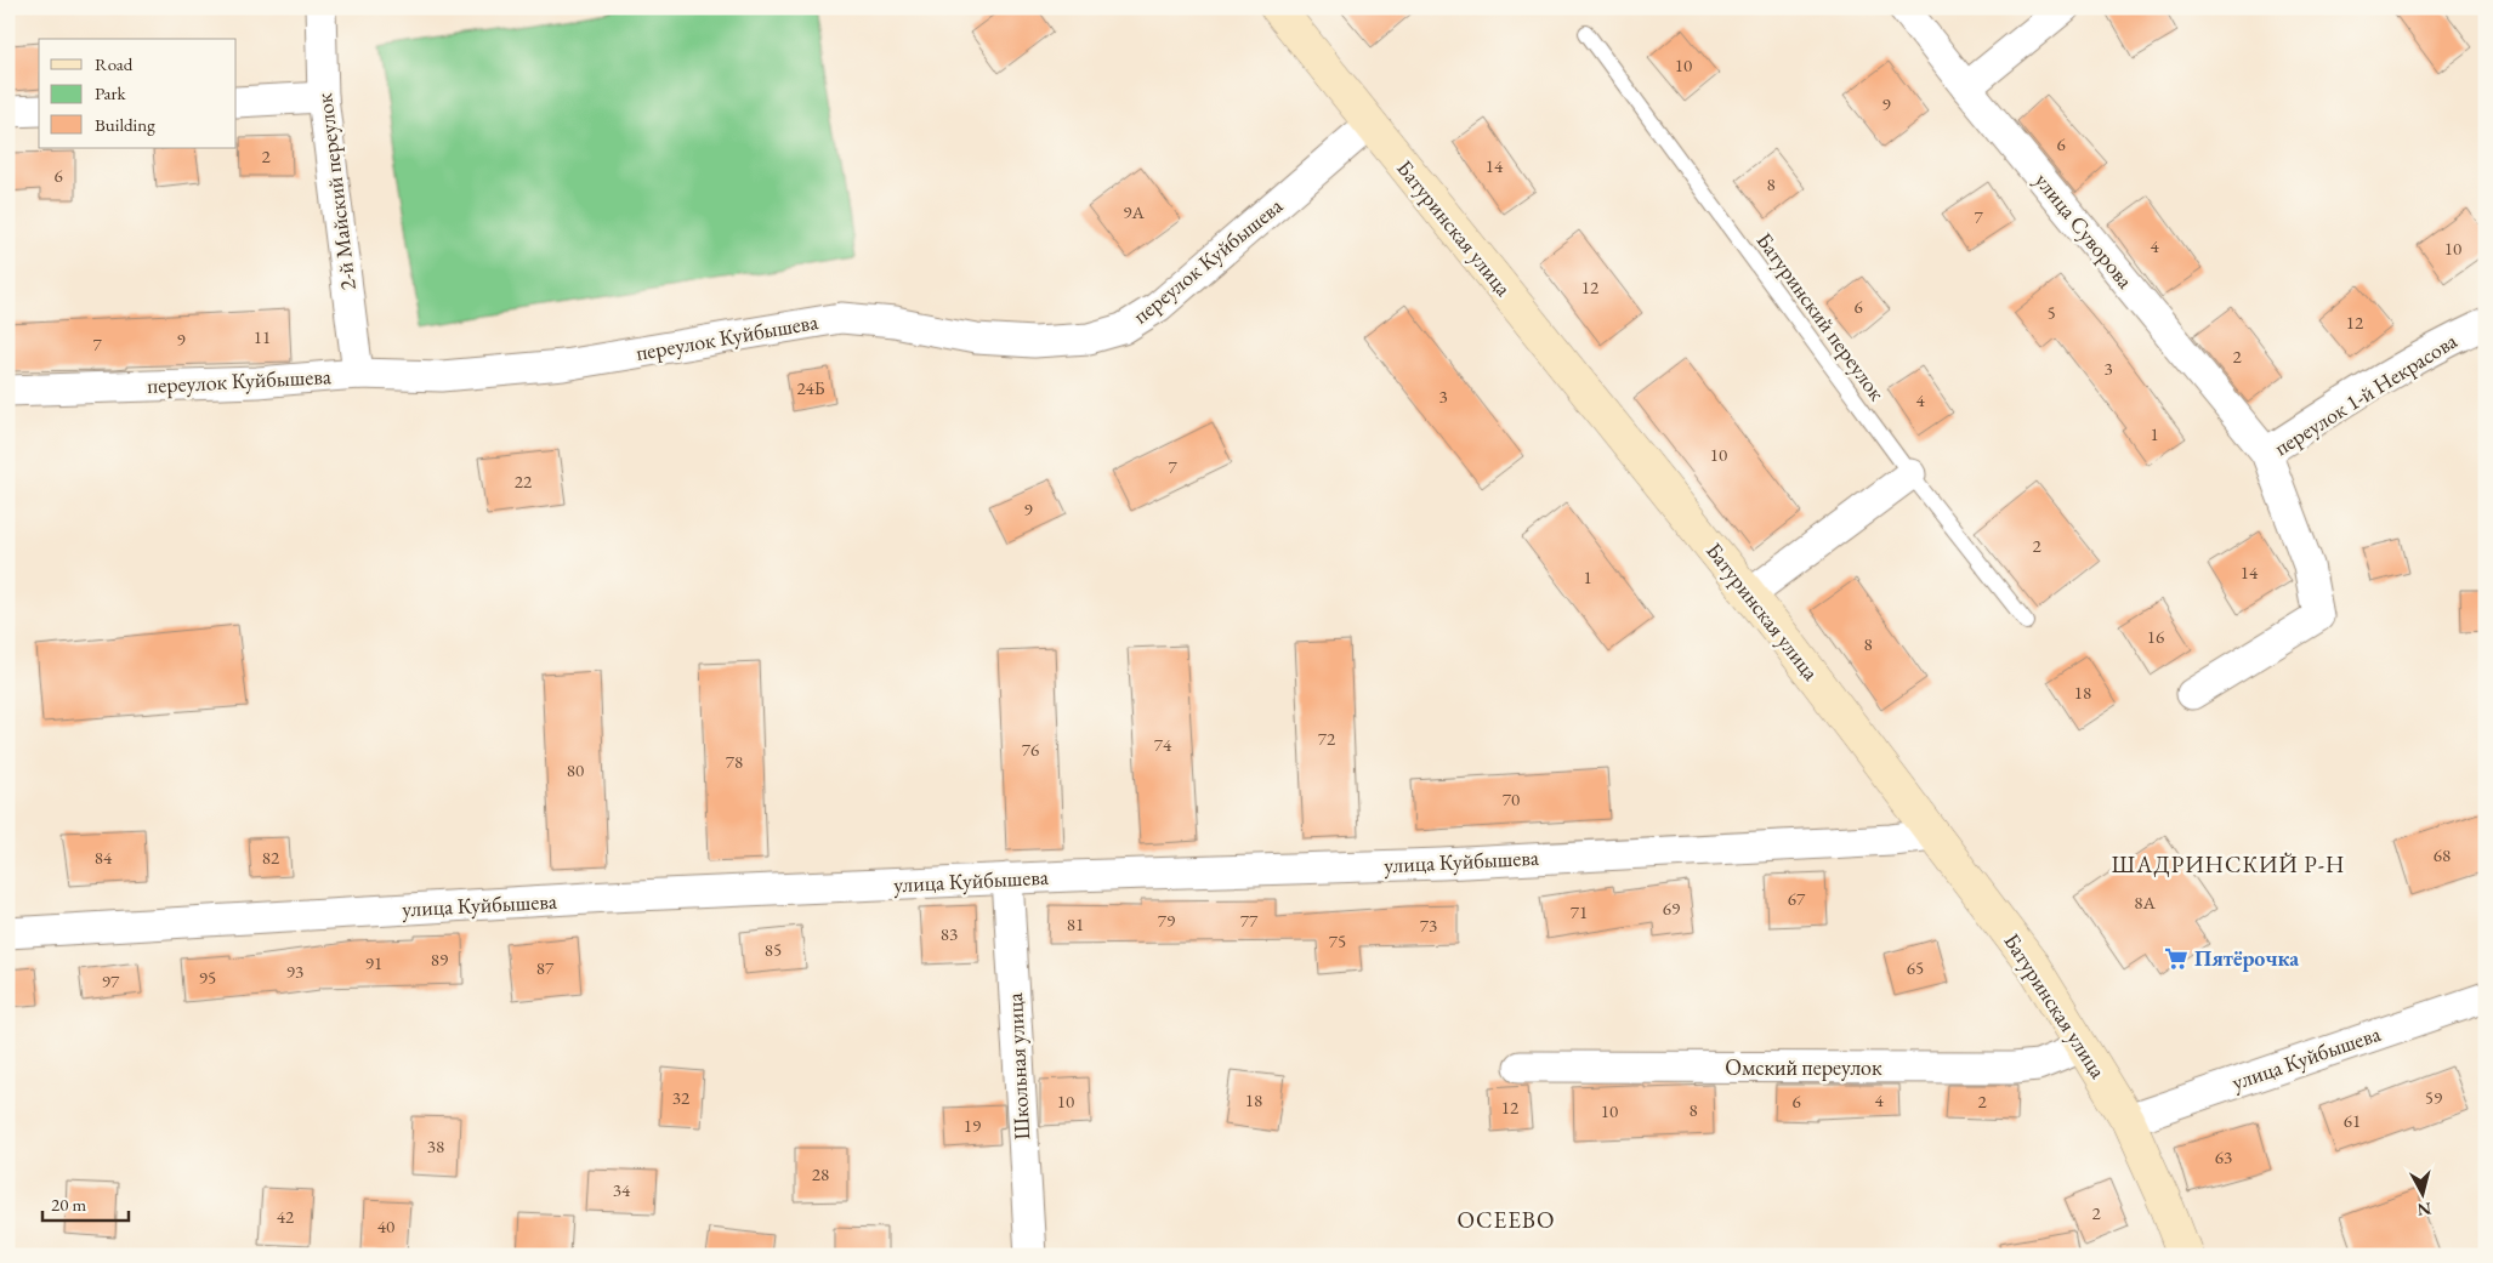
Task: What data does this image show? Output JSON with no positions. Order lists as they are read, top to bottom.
{
  "streets": {
    "main road": ["Батуринская улица"],
    "street": [
      "2-й Майский переулок",
      "улица Суворова",
      "переулок Куйбышева",
      "переулок 1-й Некрасова",
      "улица Куйбышева",
      "Школьная улица",
      "Омский переулок"
    ],
    "lane": ["Батуринский переулок"]
  },
  "crossings": [
    ["2-й Майский переулок", "переулок Куйбышева"],
    ["Батуринская улица", "переулок Куйбышева"],
    ["Батуринская улица", "улица Куйбышева"],
    ["Батуринская улица", "Омский переулок"],
    ["улица Суворова", "переулок 1-й Некрасова"],
    ["улица Куйбышева", "Школьная улица"]
  ],
  "districts": ["ШАДРИНСКИЙ Р-Н", "ОСЕЕВО"],
  "places": {
    "supermarket": ["Пятёрочка"]
  },
  "house_numbers": [
    "10",
    "9",
    "6",
    "2",
    "14",
    "6",
    "8",
    "9А",
    "7",
    "4",
    "10",
    "12",
    "6",
    "5",
    "12",
    "11",
    "9",
    "7",
    "2",
    "3",
    "24Б",
    "3",
    "4",
    "1",
    "10",
    "7",
    "22",
    "9",
    "2",
    "14",
    "1",
    "16",
    "8",
    "18",
    "72",
    "74",
    "76",
    "78",
    "80",
    "70",
    "68",
    "84",
    "82",
    "67",
    "8А",
    "69",
    "71",
    "79",
    "77",
    "81",
    "73",
    "83",
    "75",
    "85",
    "89",
    "91",
    "87",
    "65",
    "93",
    "95",
    "97",
    "32",
    "59",
    "18",
    "4",
    "10",
    "6",
    "2",
    "12",
    "8",
    "10",
    "61",
    "19",
    "38",
    "63",
    "28",
    "34",
    "2",
    "42",
    "40"
  ],
  "legend": ["Road", "Park", "Building"],
  "scale_bar": "20 m",
  "north": "bottom"
}
